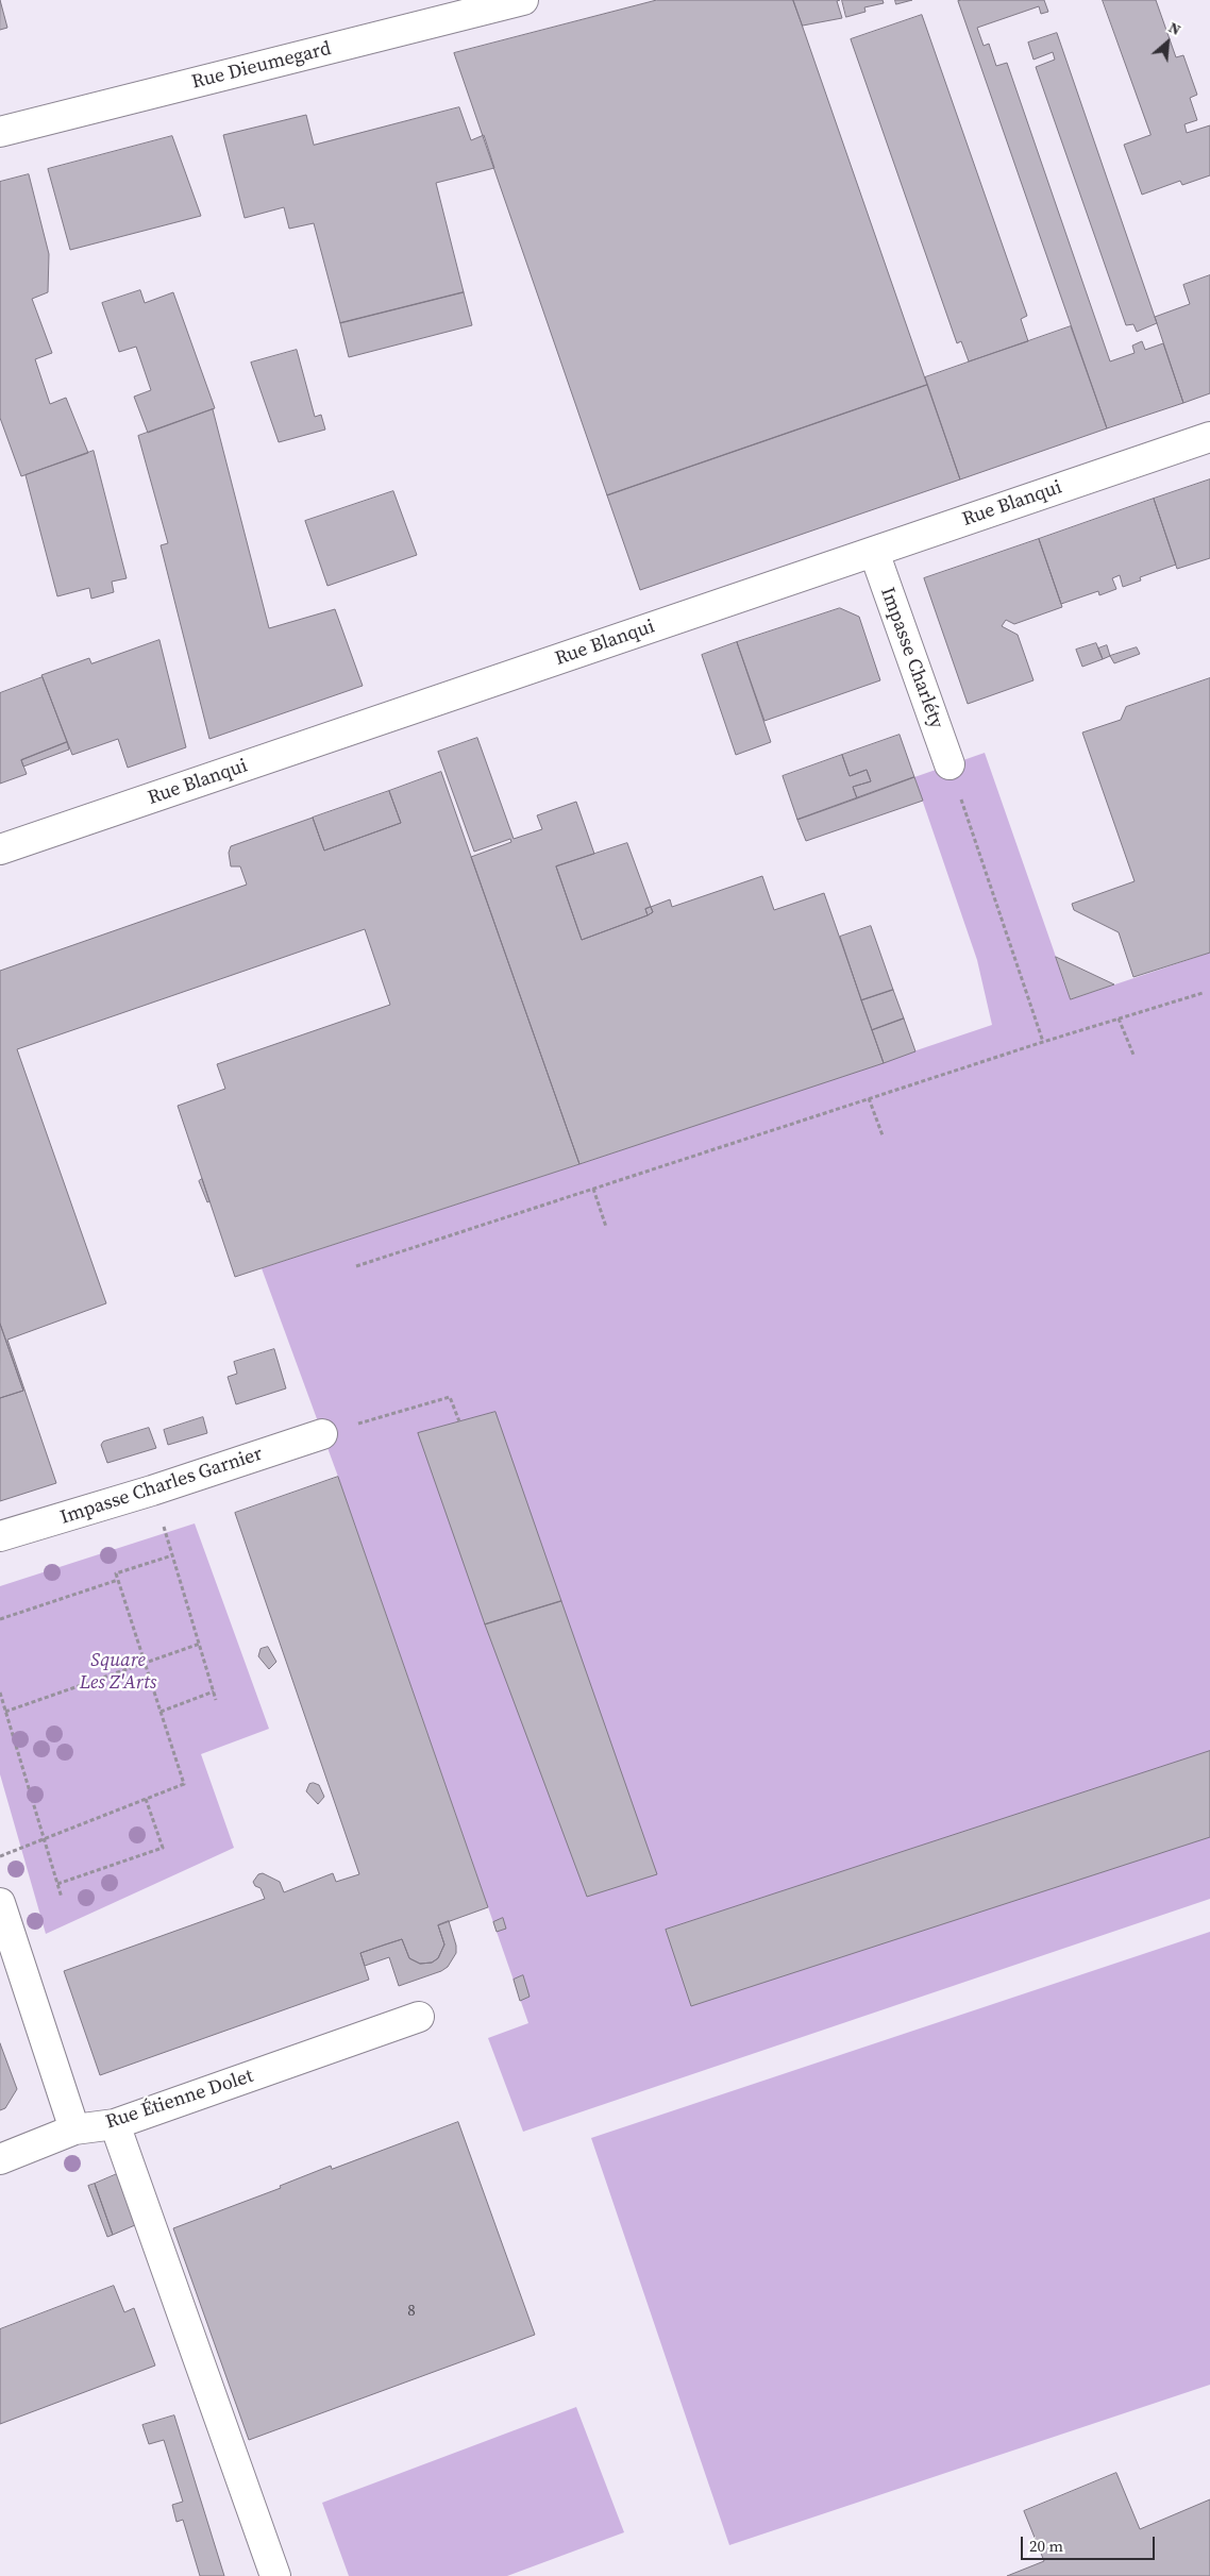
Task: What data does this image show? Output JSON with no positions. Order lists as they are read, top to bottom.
{
  "streets": {
    "street": [
      "Rue Dieumegard",
      "Rue Blanqui",
      "Impasse Charléty",
      "Impasse Charles Garnier",
      "Rue Étienne Dolet"
    ]
  },
  "crossings": [
    ["Rue Blanqui", "Impasse Charléty"]
  ],
  "parks": ["Square Les Z'Arts"],
  "house_numbers": ["8"],
  "scale_bar": "20 m",
  "north": "top right"
}
